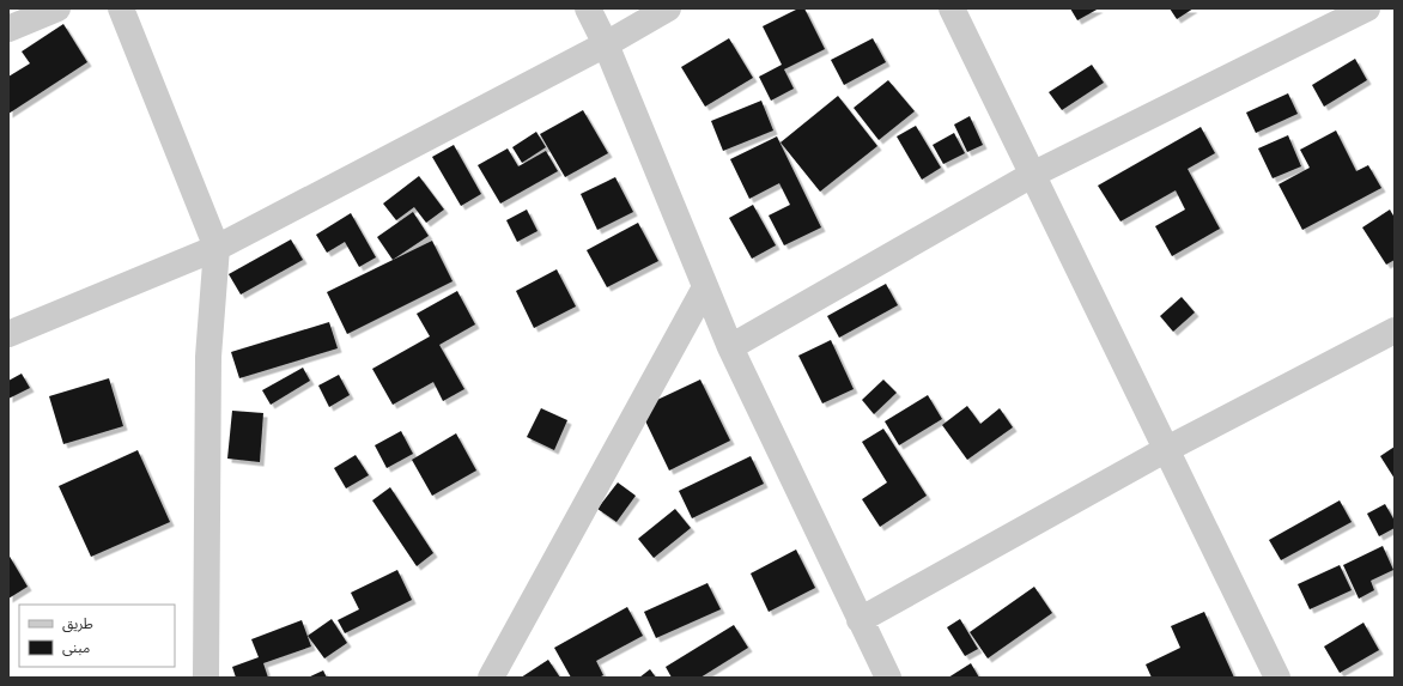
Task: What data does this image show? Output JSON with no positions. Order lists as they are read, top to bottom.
{
  "legend": ["طريق", "مبنى"]
}
